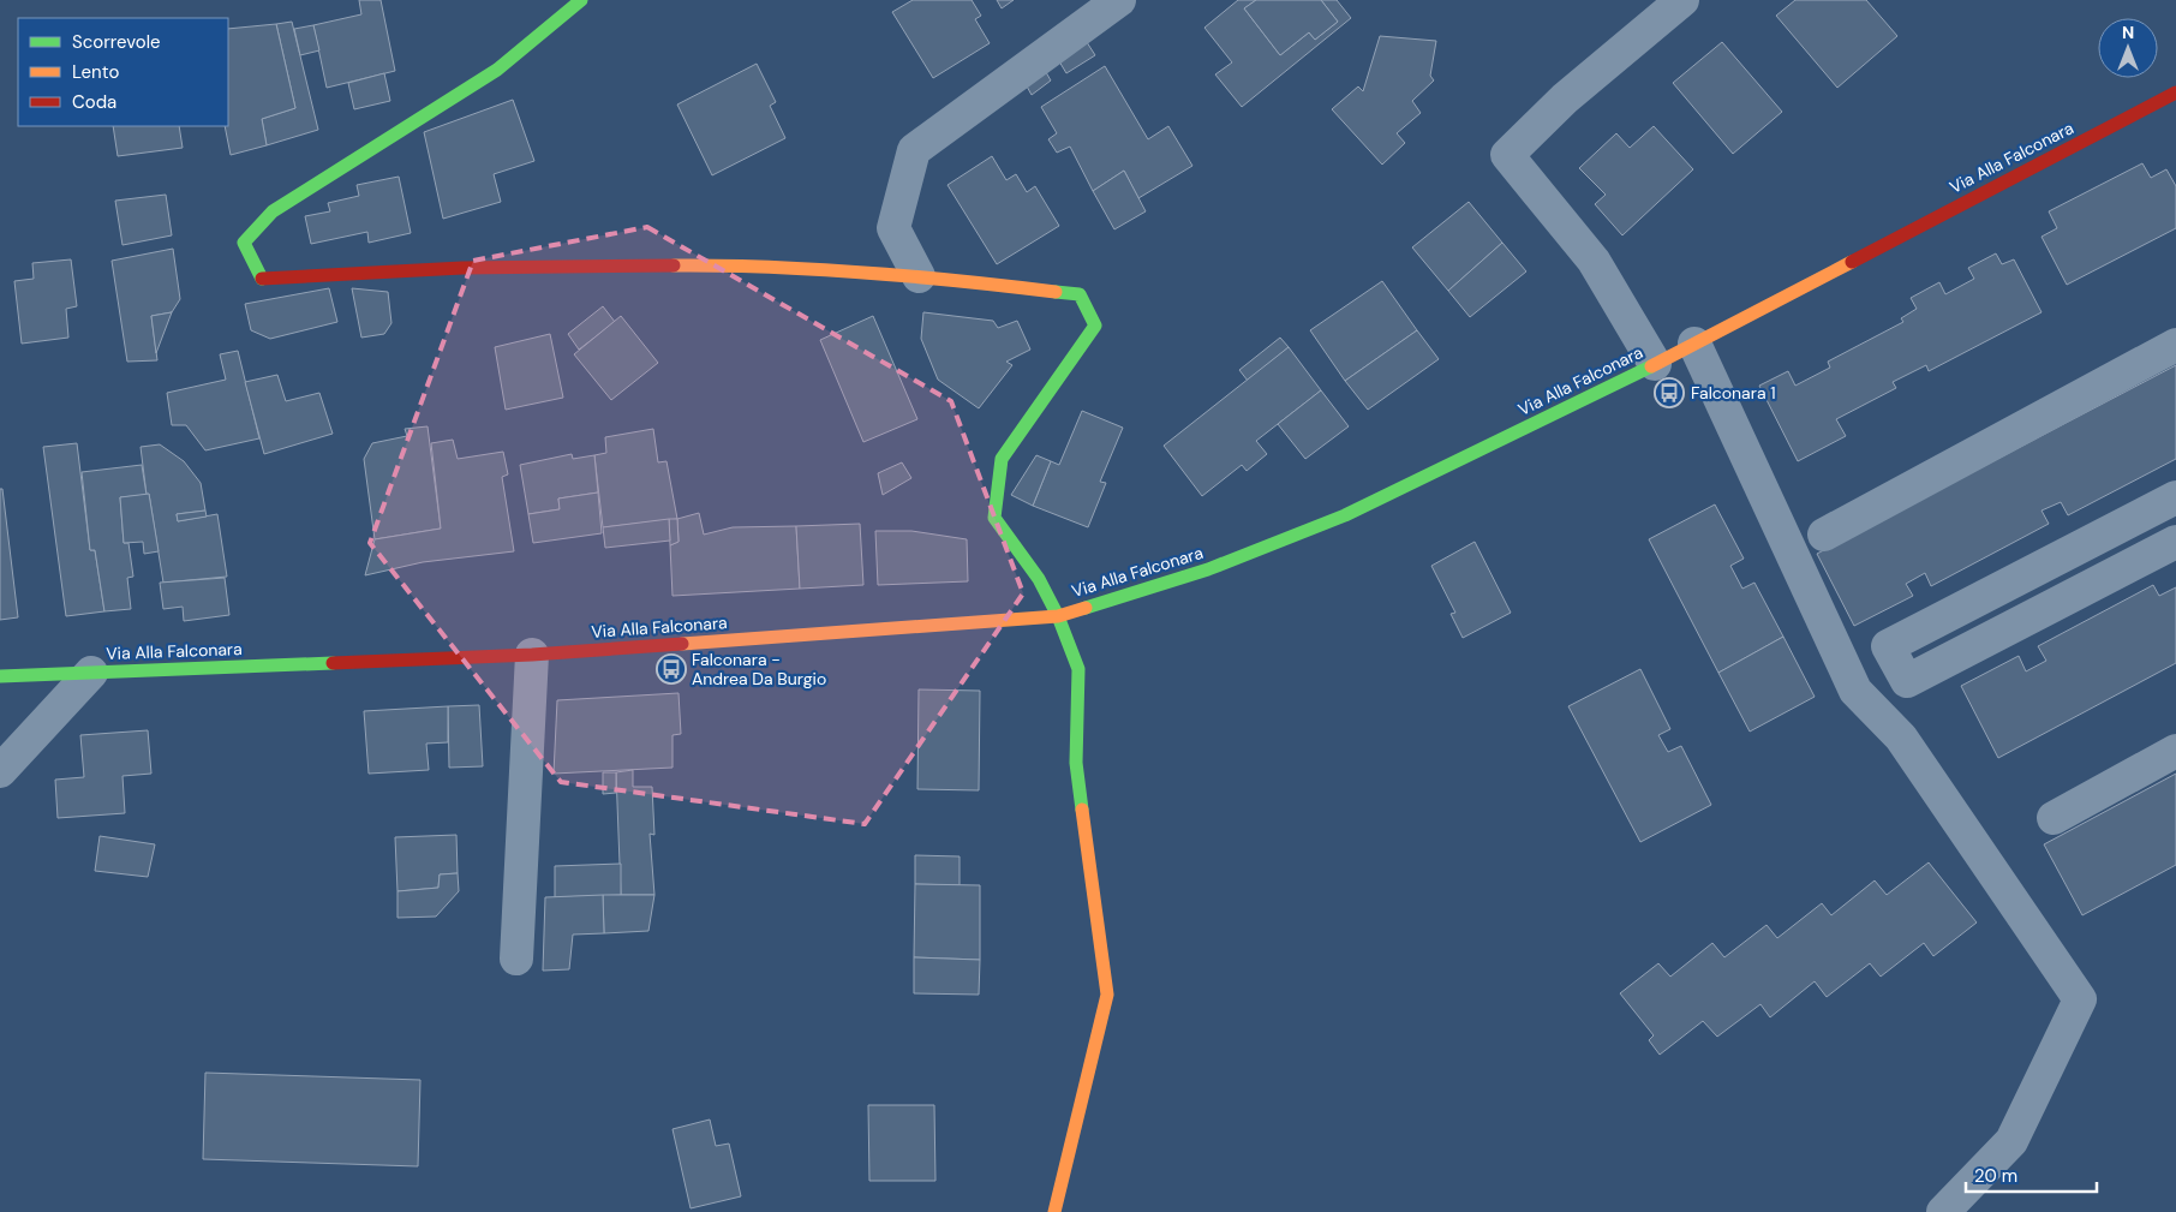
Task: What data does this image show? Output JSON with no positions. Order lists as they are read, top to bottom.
{
  "streets": {
    "street": ["Via Alla Falconara"]
  },
  "places": {
    "bus stop": ["Falconara 1", "Falconara - Andrea Da Burgio"]
  },
  "legend": ["Scorrevole", "Lento", "Coda"],
  "scale_bar": "20 m",
  "north": "top"
}
